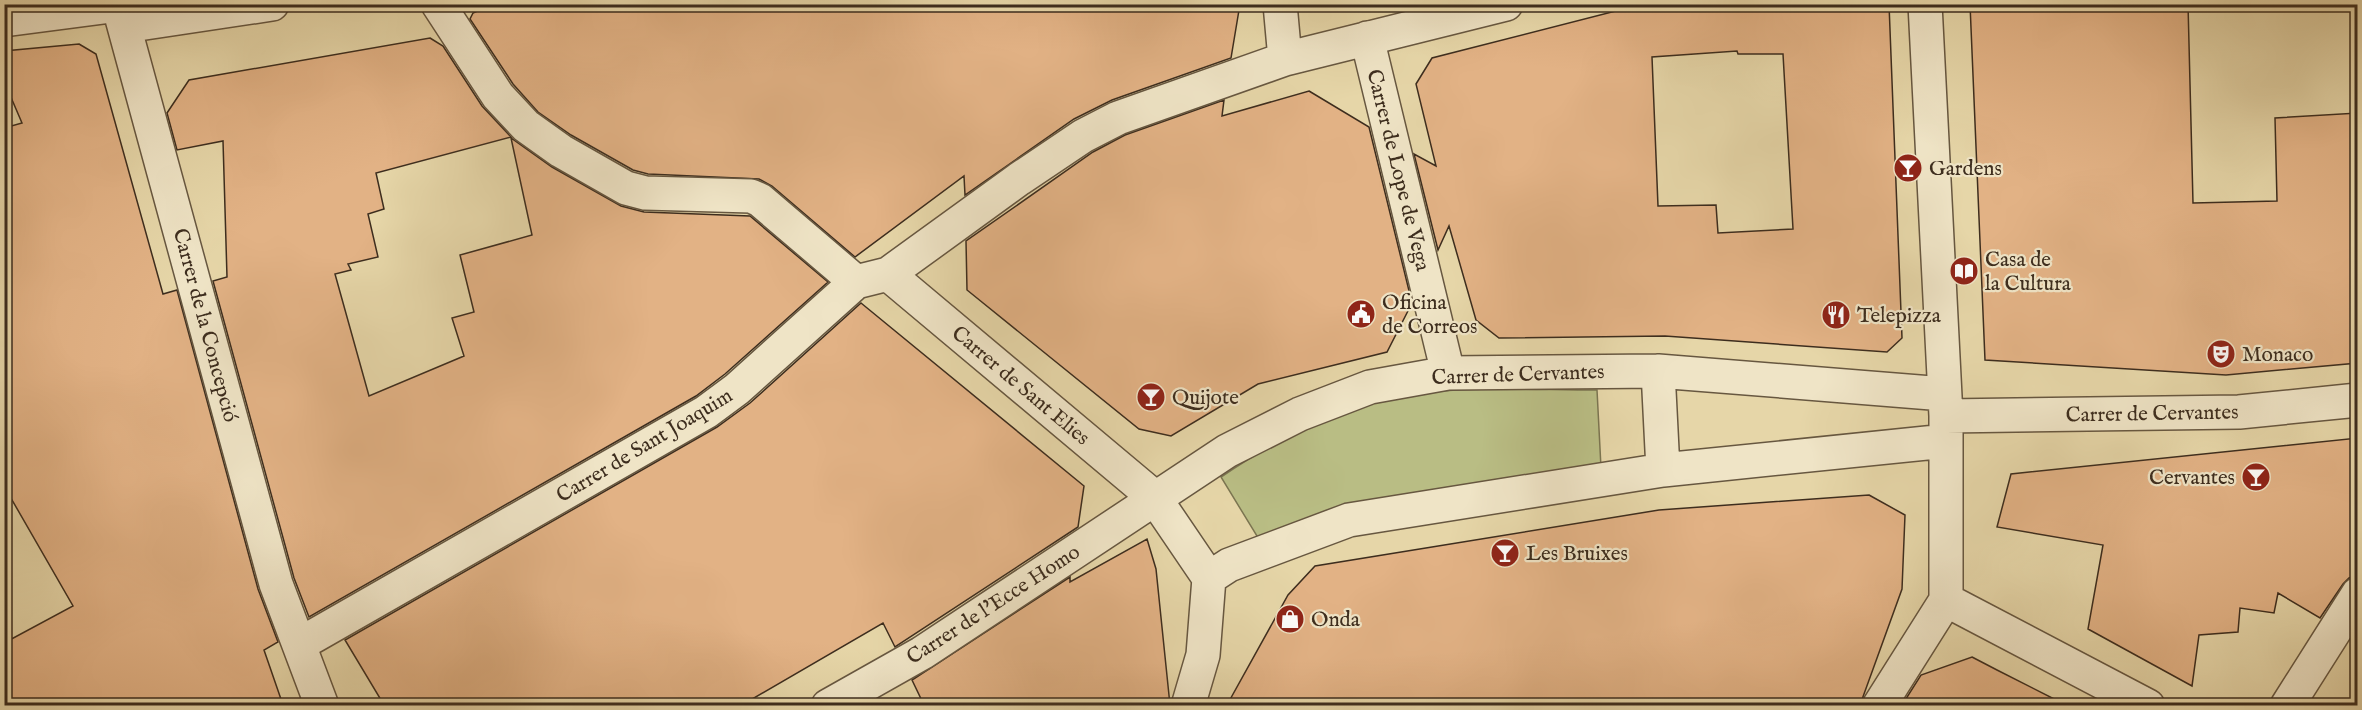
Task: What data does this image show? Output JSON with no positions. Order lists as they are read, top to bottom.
{
  "streets": {
    "street": [
      "Carrer de Lope de Vega",
      "Carrer de la Concepció",
      "Carrer de Cervantes",
      "Carrer de Sant Elies",
      "Carrer de Sant Joaquim",
      "Carrer de l'Ecce Homo"
    ]
  },
  "crossings": [
    ["Carrer de Lope de Vega", "Carrer de Cervantes"],
    ["Carrer de Lope de Vega", "Carrer de Sant Joaquim"],
    ["Carrer de la Concepció", "Carrer de Sant Joaquim"],
    ["Carrer de Cervantes", "Carrer de Sant Elies"],
    ["Carrer de Cervantes", "Carrer de l'Ecce Homo"],
    ["Carrer de Sant Elies", "Carrer de Sant Joaquim"],
    ["Carrer de Sant Elies", "Carrer de l'Ecce Homo"]
  ],
  "places": {
    "bar": [
      "Gardens",
      "Quijote",
      "Cervantes",
      "Les Bruixes"
    ],
    "library": ["Casa de la Cultura"],
    "public building": ["Oficina de Correos"],
    "restaurant": ["Telepizza"],
    "theatre": ["Monaco"],
    "shop": ["Onda"]
  }
}
